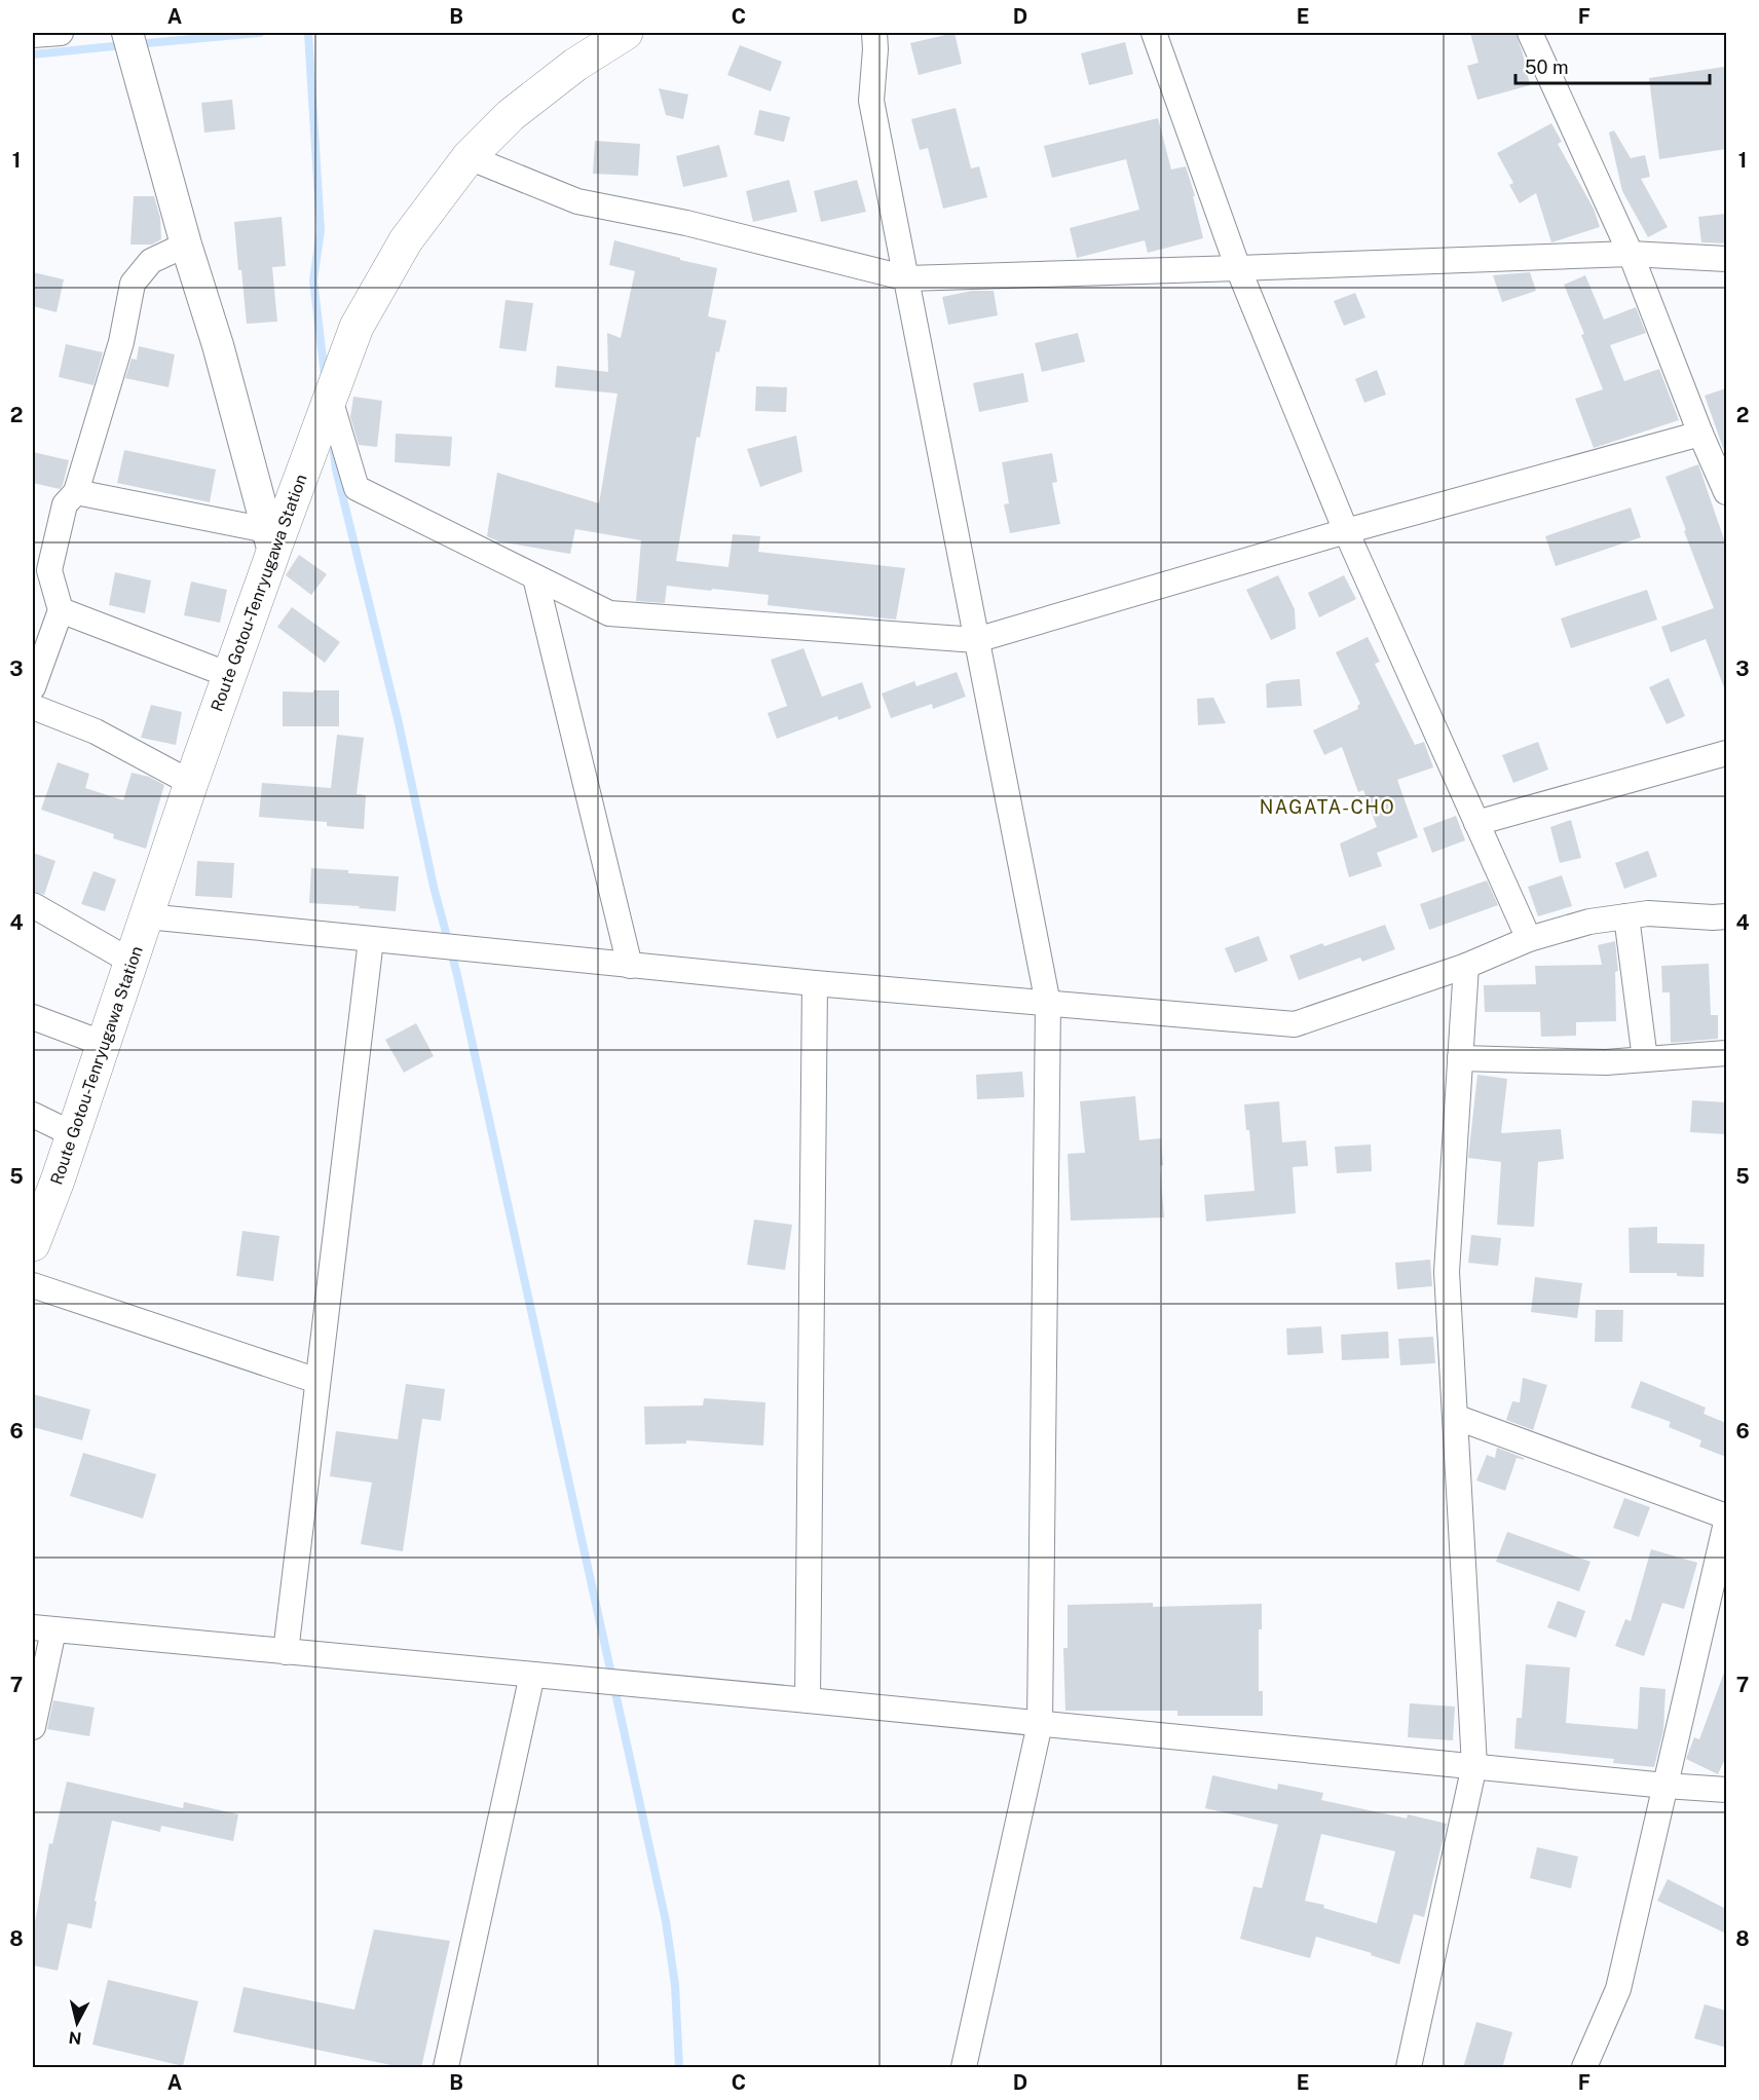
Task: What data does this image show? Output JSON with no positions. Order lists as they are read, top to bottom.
{
  "streets": {
    "main road": ["Route Gotou-Tenryugawa Station"]
  },
  "districts": ["NAGATA-CHO"],
  "scale_bar": "50 m",
  "north": "bottom",
  "grid": {
    "columns": [
      "A",
      "B",
      "C",
      "D",
      "E",
      "F"
    ],
    "rows": [
      "1",
      "2",
      "3",
      "4",
      "5",
      "6",
      "7",
      "8"
    ]
  }
}
